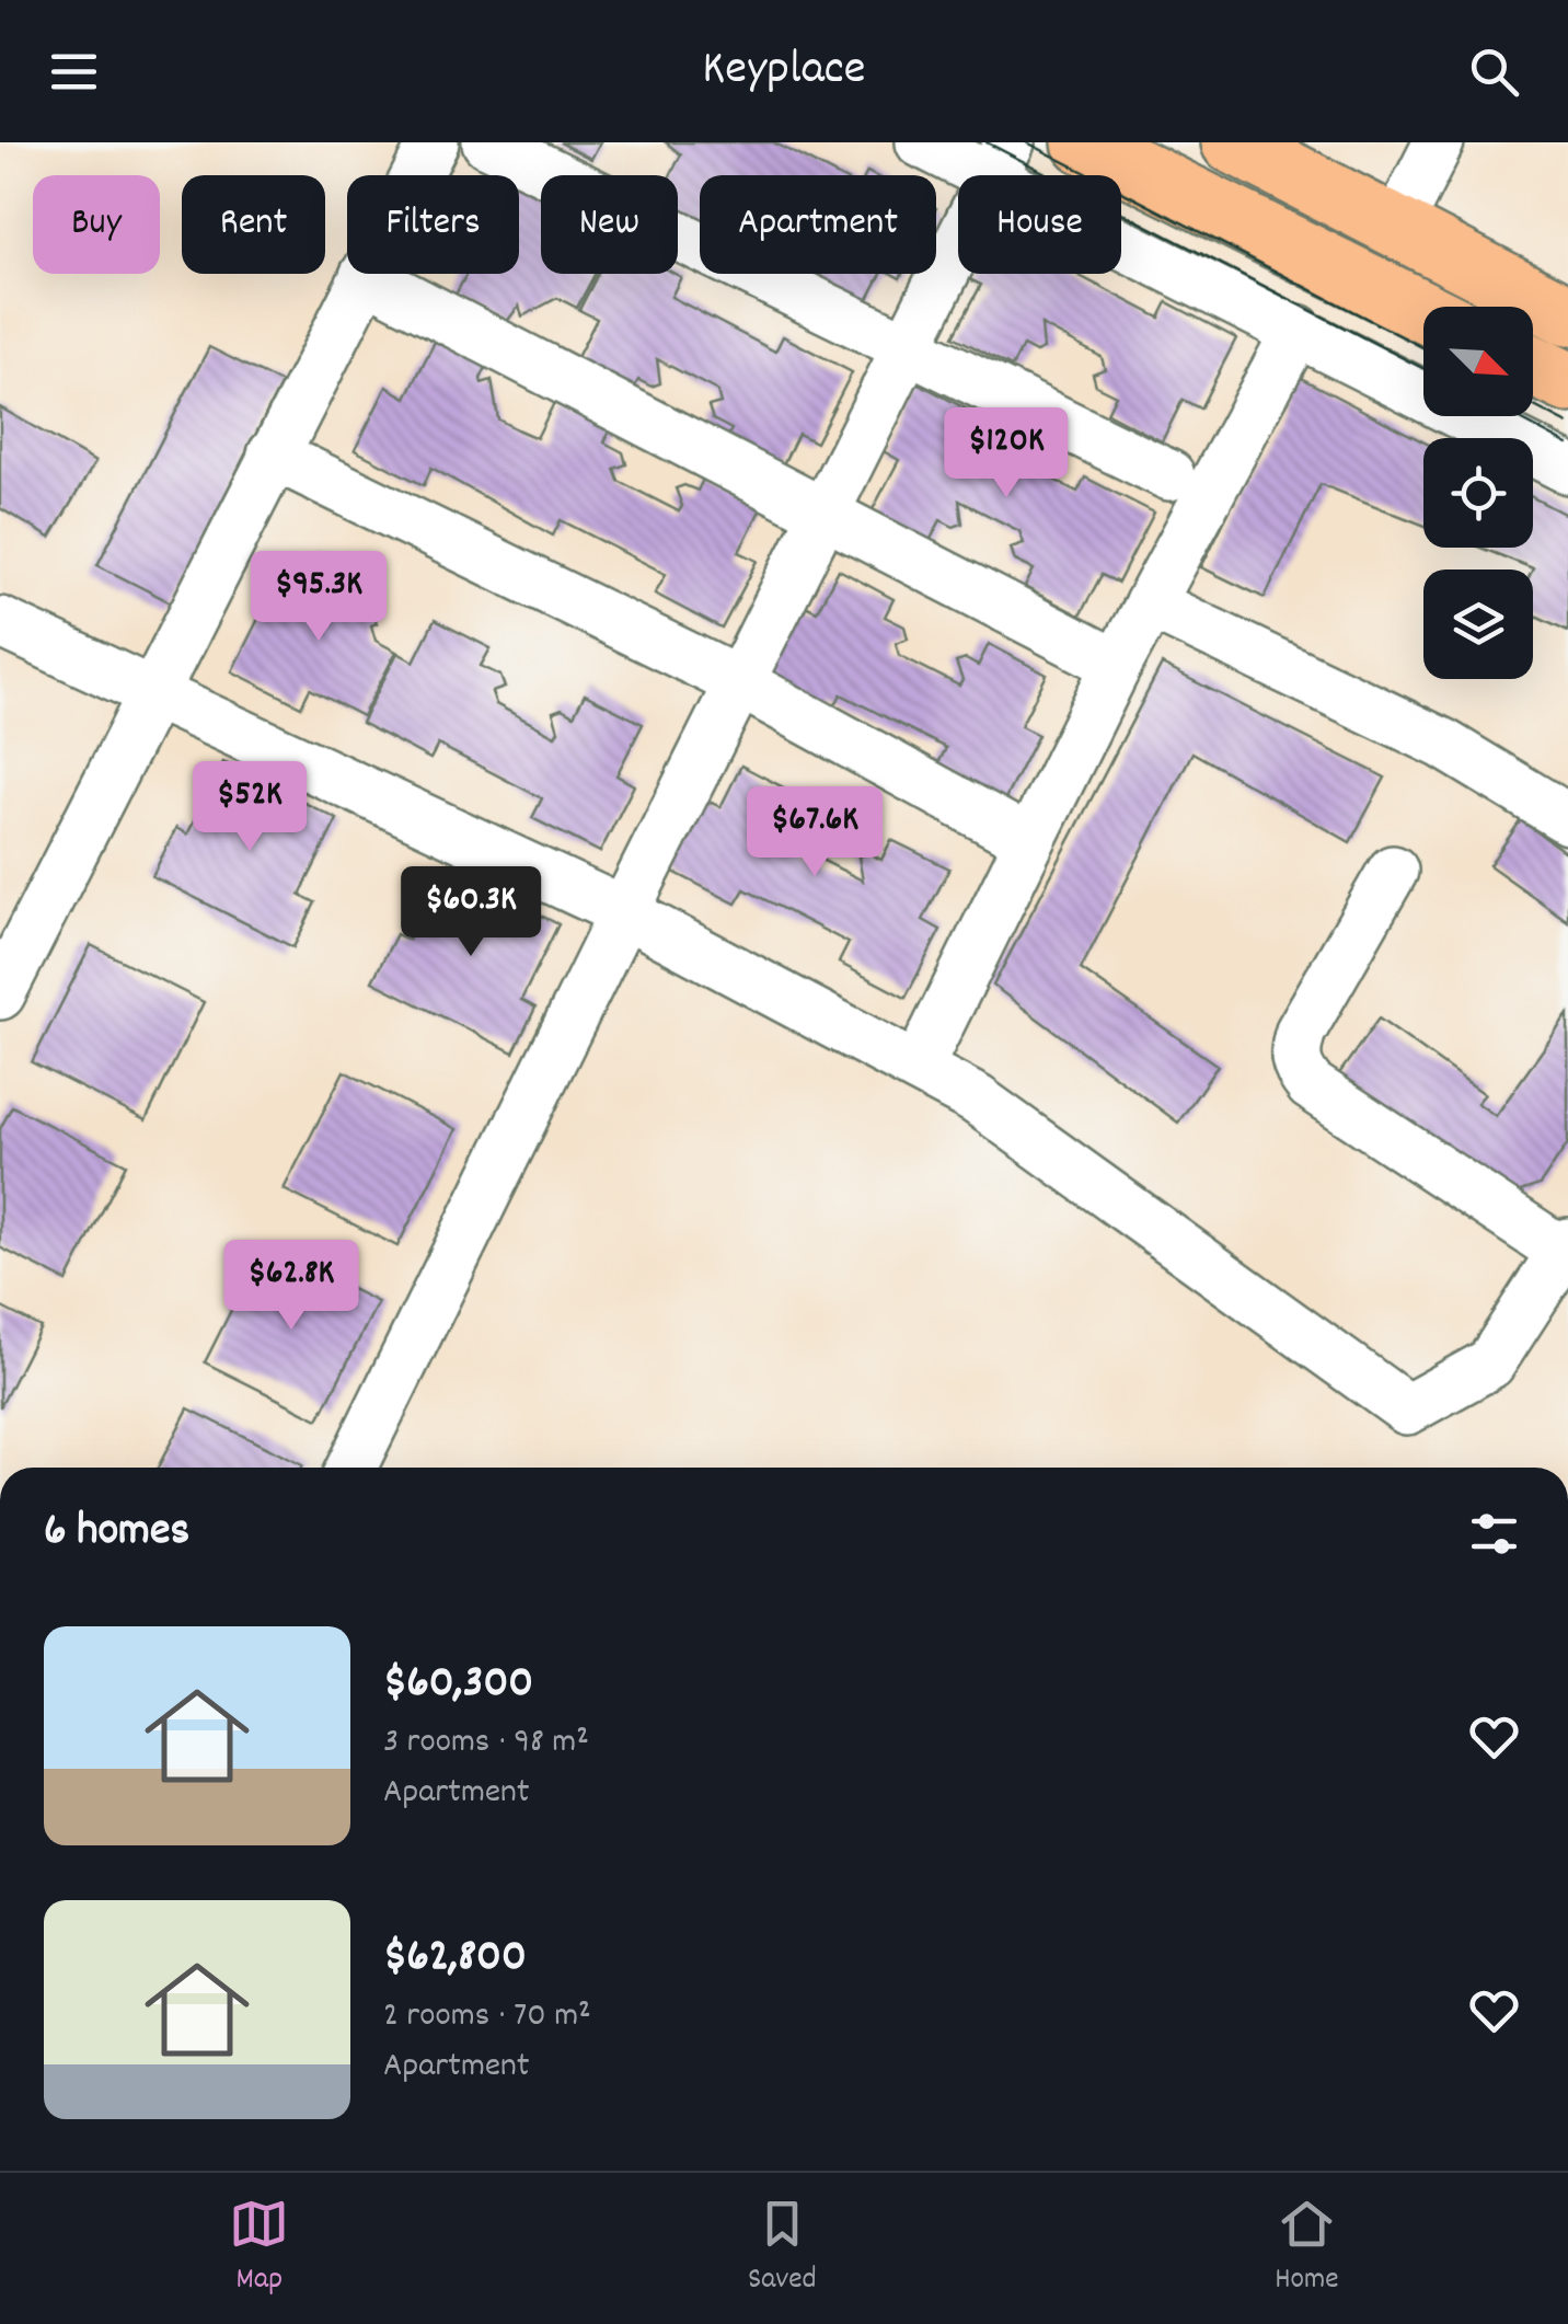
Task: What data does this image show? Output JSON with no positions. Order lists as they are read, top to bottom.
{
  "north": "bottom right",
  "page": {
    "header": "Keyplace",
    "chip": [
      "Buy",
      "Rent",
      "Filters",
      "New",
      "Apartment",
      "House"
    ],
    "price": [
      "$120K",
      "$95.3K",
      "$52K",
      "$67.6K",
      "$60.3K",
      "$62.8K"
    ],
    "heading": "6 homes",
    "list": [
      {
        "name": "$60,300",
        "note": "3 rooms · 98 m² · Apartment"
      },
      {
        "name": "$62,800",
        "note": "2 rooms · 70 m² · Apartment"
      }
    ],
    "tabs": ["Map", "Saved", "Home"]
  }
}
